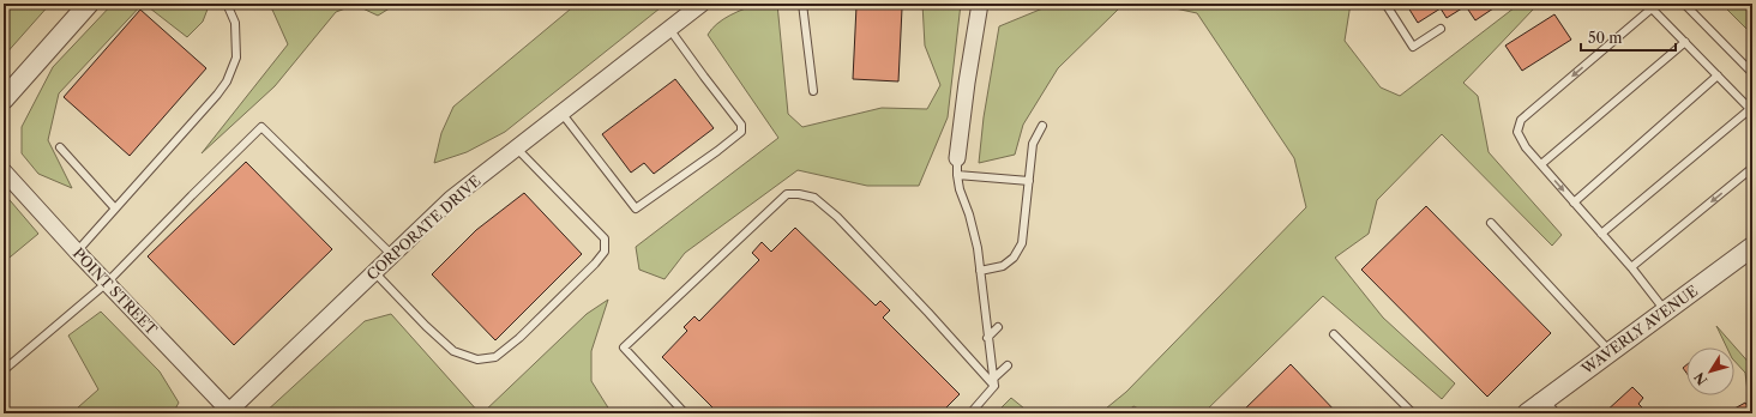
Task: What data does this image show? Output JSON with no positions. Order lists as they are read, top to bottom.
{
  "streets": {
    "street": ["CORPORATE DRIVE", "POINT STREET", "WAVERLY AVENUE"]
  },
  "crossings": [
    ["CORPORATE DRIVE", "POINT STREET"]
  ],
  "scale_bar": "50 m",
  "north": "bottom left"
}
